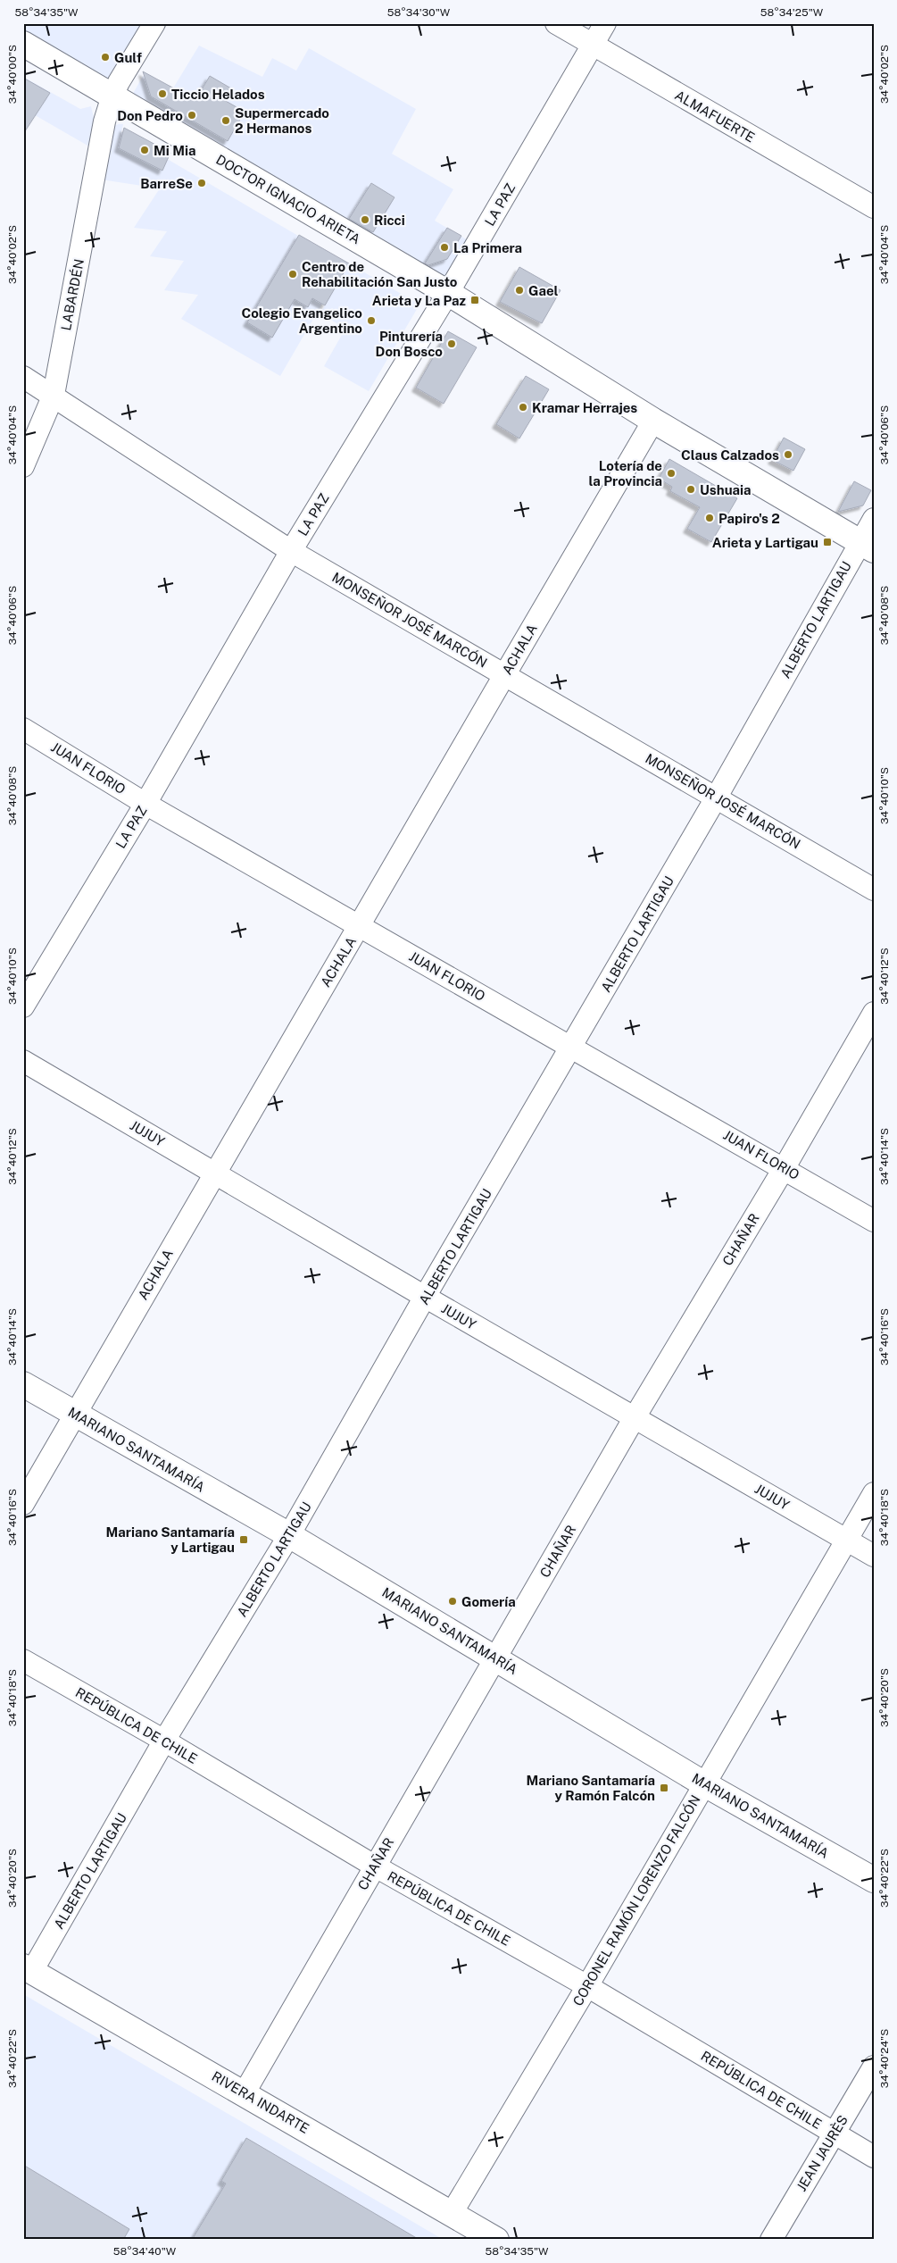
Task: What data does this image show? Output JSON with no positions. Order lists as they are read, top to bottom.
{
  "streets": {
    "street": [
      "ALMAFUERTE",
      "DOCTOR IGNACIO ARIETA",
      "LA PAZ",
      "LABARDÉN",
      "MONSEÑOR JOSÉ MARCÓN",
      "ALBERTO LARTIGAU",
      "ACHALA",
      "JUAN FLORIO",
      "JUJUY",
      "CHAÑAR",
      "MARIANO SANTAMARÍA",
      "REPÚBLICA DE CHILE",
      "CORONEL RAMÓN LORENZO FALCÓN",
      "RIVERA INDARTE",
      "JEAN JAURÈS"
    ]
  },
  "crossings": [
    ["ALMAFUERTE", "LA PAZ"],
    ["DOCTOR IGNACIO ARIETA", "LA PAZ"],
    ["DOCTOR IGNACIO ARIETA", "LABARDÉN"],
    ["DOCTOR IGNACIO ARIETA", "ALBERTO LARTIGAU"],
    ["DOCTOR IGNACIO ARIETA", "ACHALA"],
    ["LA PAZ", "MONSEÑOR JOSÉ MARCÓN"],
    ["LA PAZ", "JUAN FLORIO"],
    ["LABARDÉN", "MONSEÑOR JOSÉ MARCÓN"],
    ["MONSEÑOR JOSÉ MARCÓN", "ALBERTO LARTIGAU"],
    ["MONSEÑOR JOSÉ MARCÓN", "ACHALA"],
    ["ALBERTO LARTIGAU", "JUAN FLORIO"],
    ["ALBERTO LARTIGAU", "JUJUY"],
    ["ALBERTO LARTIGAU", "MARIANO SANTAMARÍA"],
    ["ALBERTO LARTIGAU", "REPÚBLICA DE CHILE"],
    ["ALBERTO LARTIGAU", "RIVERA INDARTE"],
    ["ACHALA", "JUAN FLORIO"],
    ["ACHALA", "JUJUY"],
    ["ACHALA", "MARIANO SANTAMARÍA"],
    ["JUAN FLORIO", "CHAÑAR"],
    ["JUJUY", "CHAÑAR"],
    ["JUJUY", "CORONEL RAMÓN LORENZO FALCÓN"],
    ["CHAÑAR", "MARIANO SANTAMARÍA"],
    ["CHAÑAR", "REPÚBLICA DE CHILE"],
    ["CHAÑAR", "RIVERA INDARTE"],
    ["MARIANO SANTAMARÍA", "CORONEL RAMÓN LORENZO FALCÓN"],
    ["REPÚBLICA DE CHILE", "CORONEL RAMÓN LORENZO FALCÓN"],
    ["REPÚBLICA DE CHILE", "JEAN JAURÈS"],
    ["CORONEL RAMÓN LORENZO FALCÓN", "RIVERA INDARTE"]
  ],
  "places": {
    "other": [
      "Gulf",
      "Ticcio Helados",
      "Don Pedro",
      "Supermercado 2 Hermanos",
      "Mi Mia",
      "BarreSe",
      "Ricci",
      "La Primera",
      "Centro de Rehabilitación San Justo",
      "Gael",
      "Colegio Evangelico Argentino",
      "Pinturería Don Bosco",
      "Kramar Herrajes",
      "Claus Calzados",
      "Lotería de la Provincia",
      "Ushuaia",
      "Papiro's 2",
      "Gomería"
    ],
    "transit": [
      "Arieta y La Paz",
      "Arieta y Lartigau",
      "Mariano Santamaría y Lartigau",
      "Mariano Santamaría y Ramón Falcón"
    ]
  },
  "coordinates": [
    "58°34'35\"W",
    "58°34'30\"W",
    "58°34'25\"W",
    "34°40'00\"S",
    "34°40'02\"S",
    "34°40'04\"S",
    "34°40'06\"S",
    "34°40'08\"S",
    "34°40'10\"S",
    "34°40'12\"S",
    "34°40'14\"S",
    "34°40'16\"S",
    "34°40'18\"S",
    "34°40'20\"S",
    "34°40'22\"S",
    "34°40'24\"S",
    "58°34'40\"W"
  ]
}
